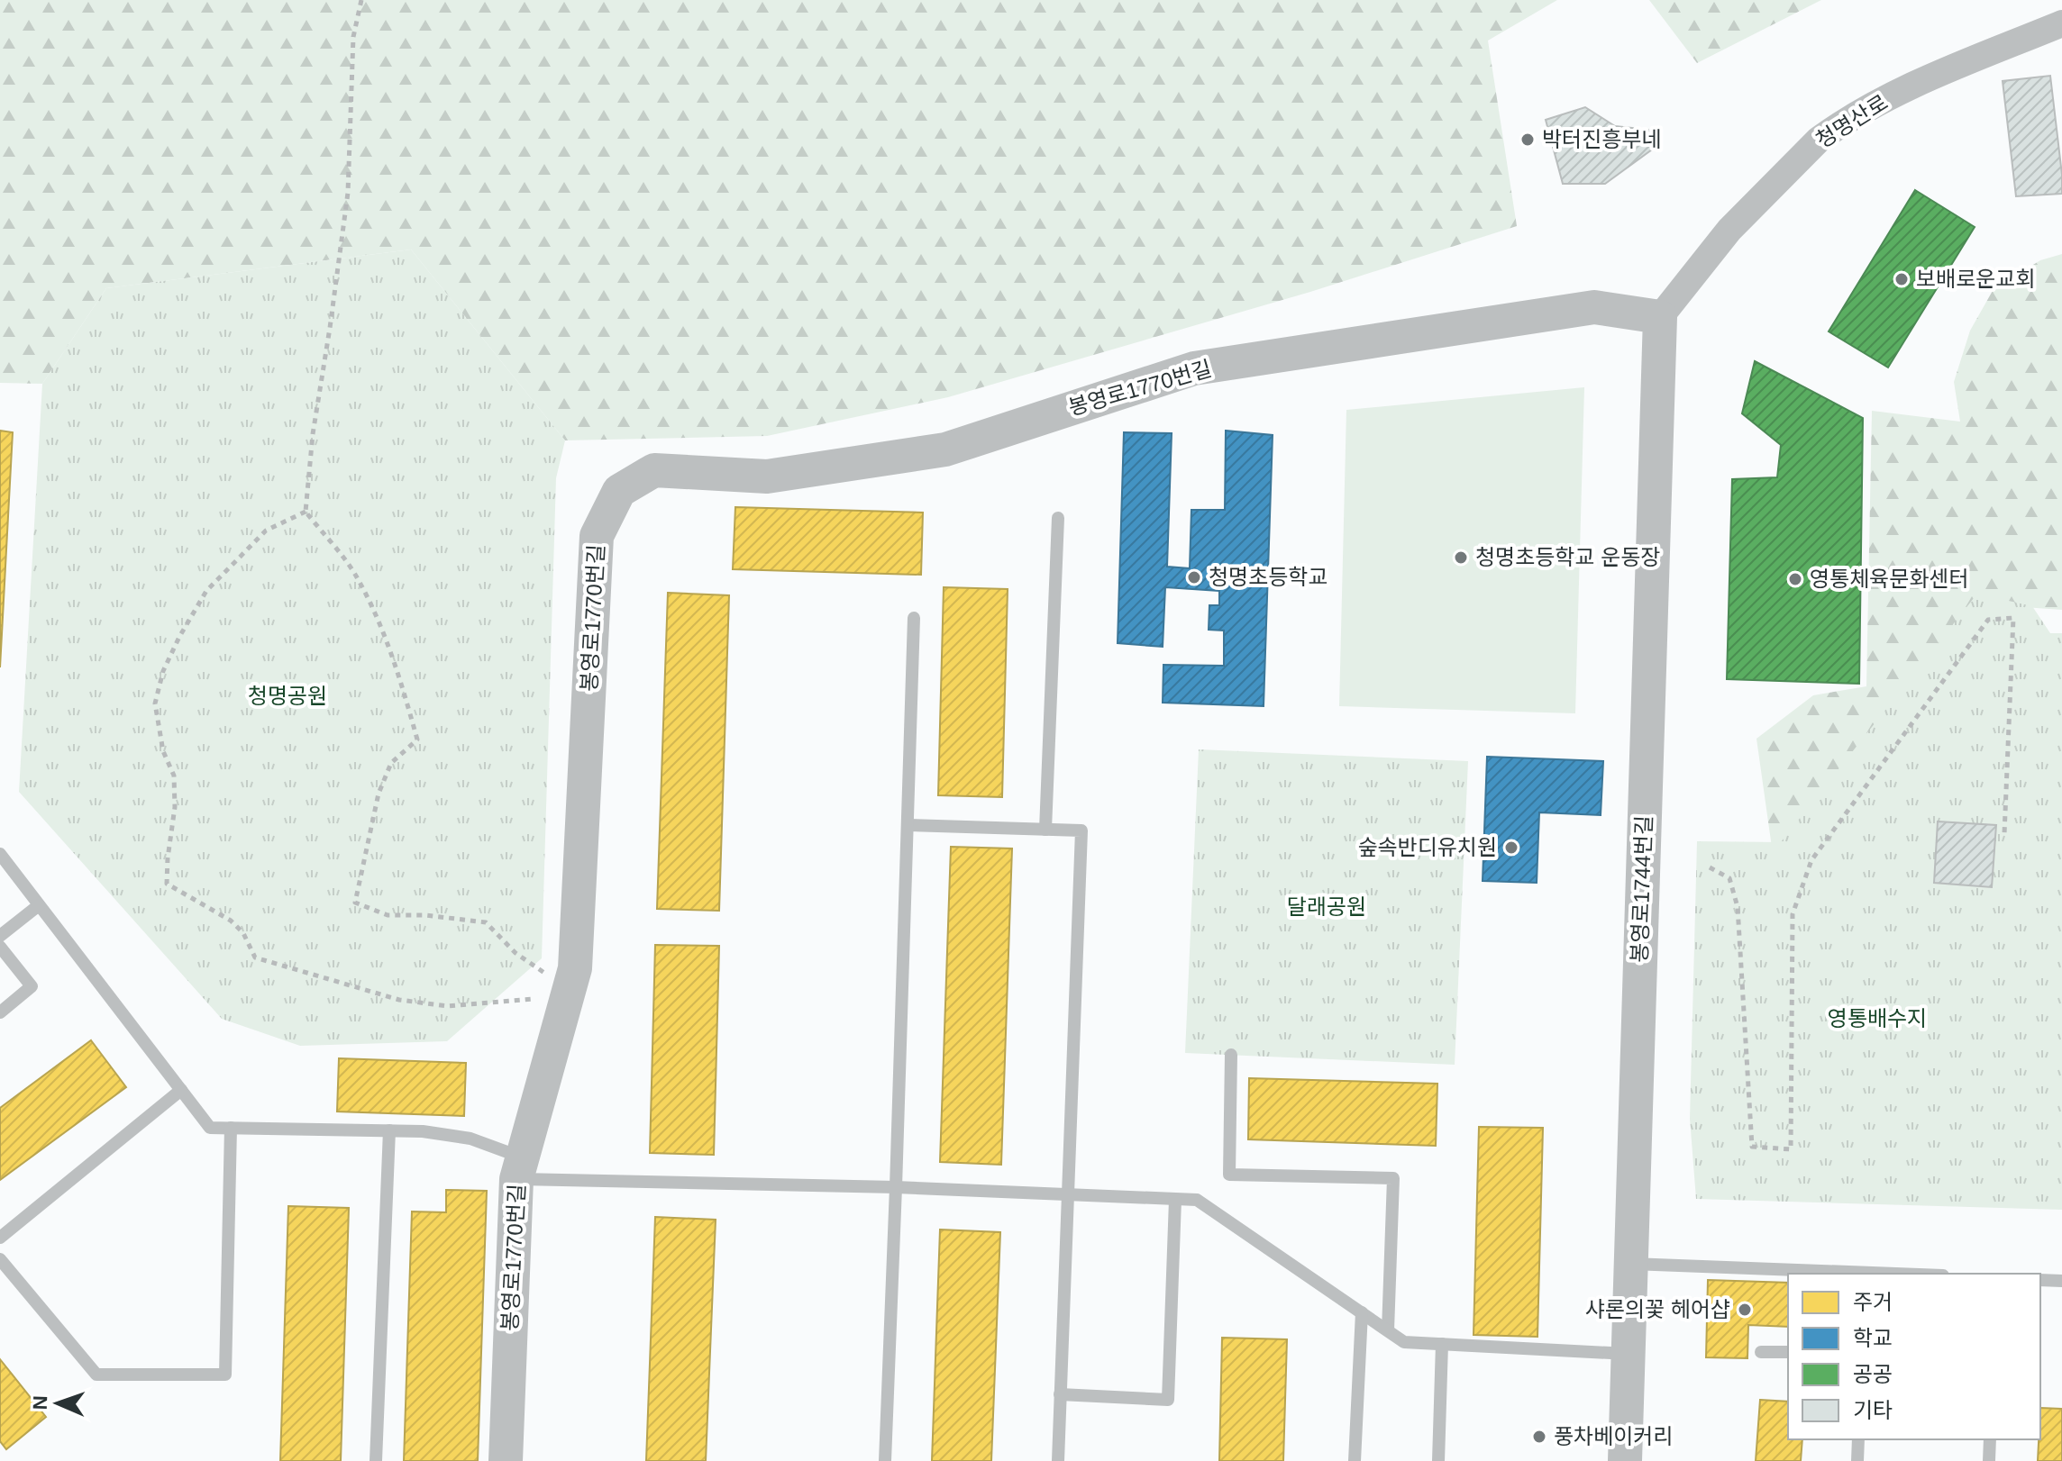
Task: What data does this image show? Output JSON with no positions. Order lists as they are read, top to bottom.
{
  "streets": {
    "street": ["청명산로", "봉영로1770번길", "봉영로1744번길"]
  },
  "crossings": [
    ["청명산로", "봉영로1770번길"],
    ["청명산로", "봉영로1744번길"],
    ["봉영로1770번길", "봉영로1744번길"]
  ],
  "parks": ["청명공원", "달래공원", "영통배수지"],
  "places": [
    "박터진흥부네",
    "보배로운교회",
    "청명초등학교 운동장",
    "청명초등학교",
    "영통체육문화센터",
    "숲속반디유치원",
    "샤론의꽃 헤어샵",
    "풍차베이커리"
  ],
  "legend": [
    "주거",
    "학교",
    "공공",
    "기타"
  ],
  "north": "left"
}
